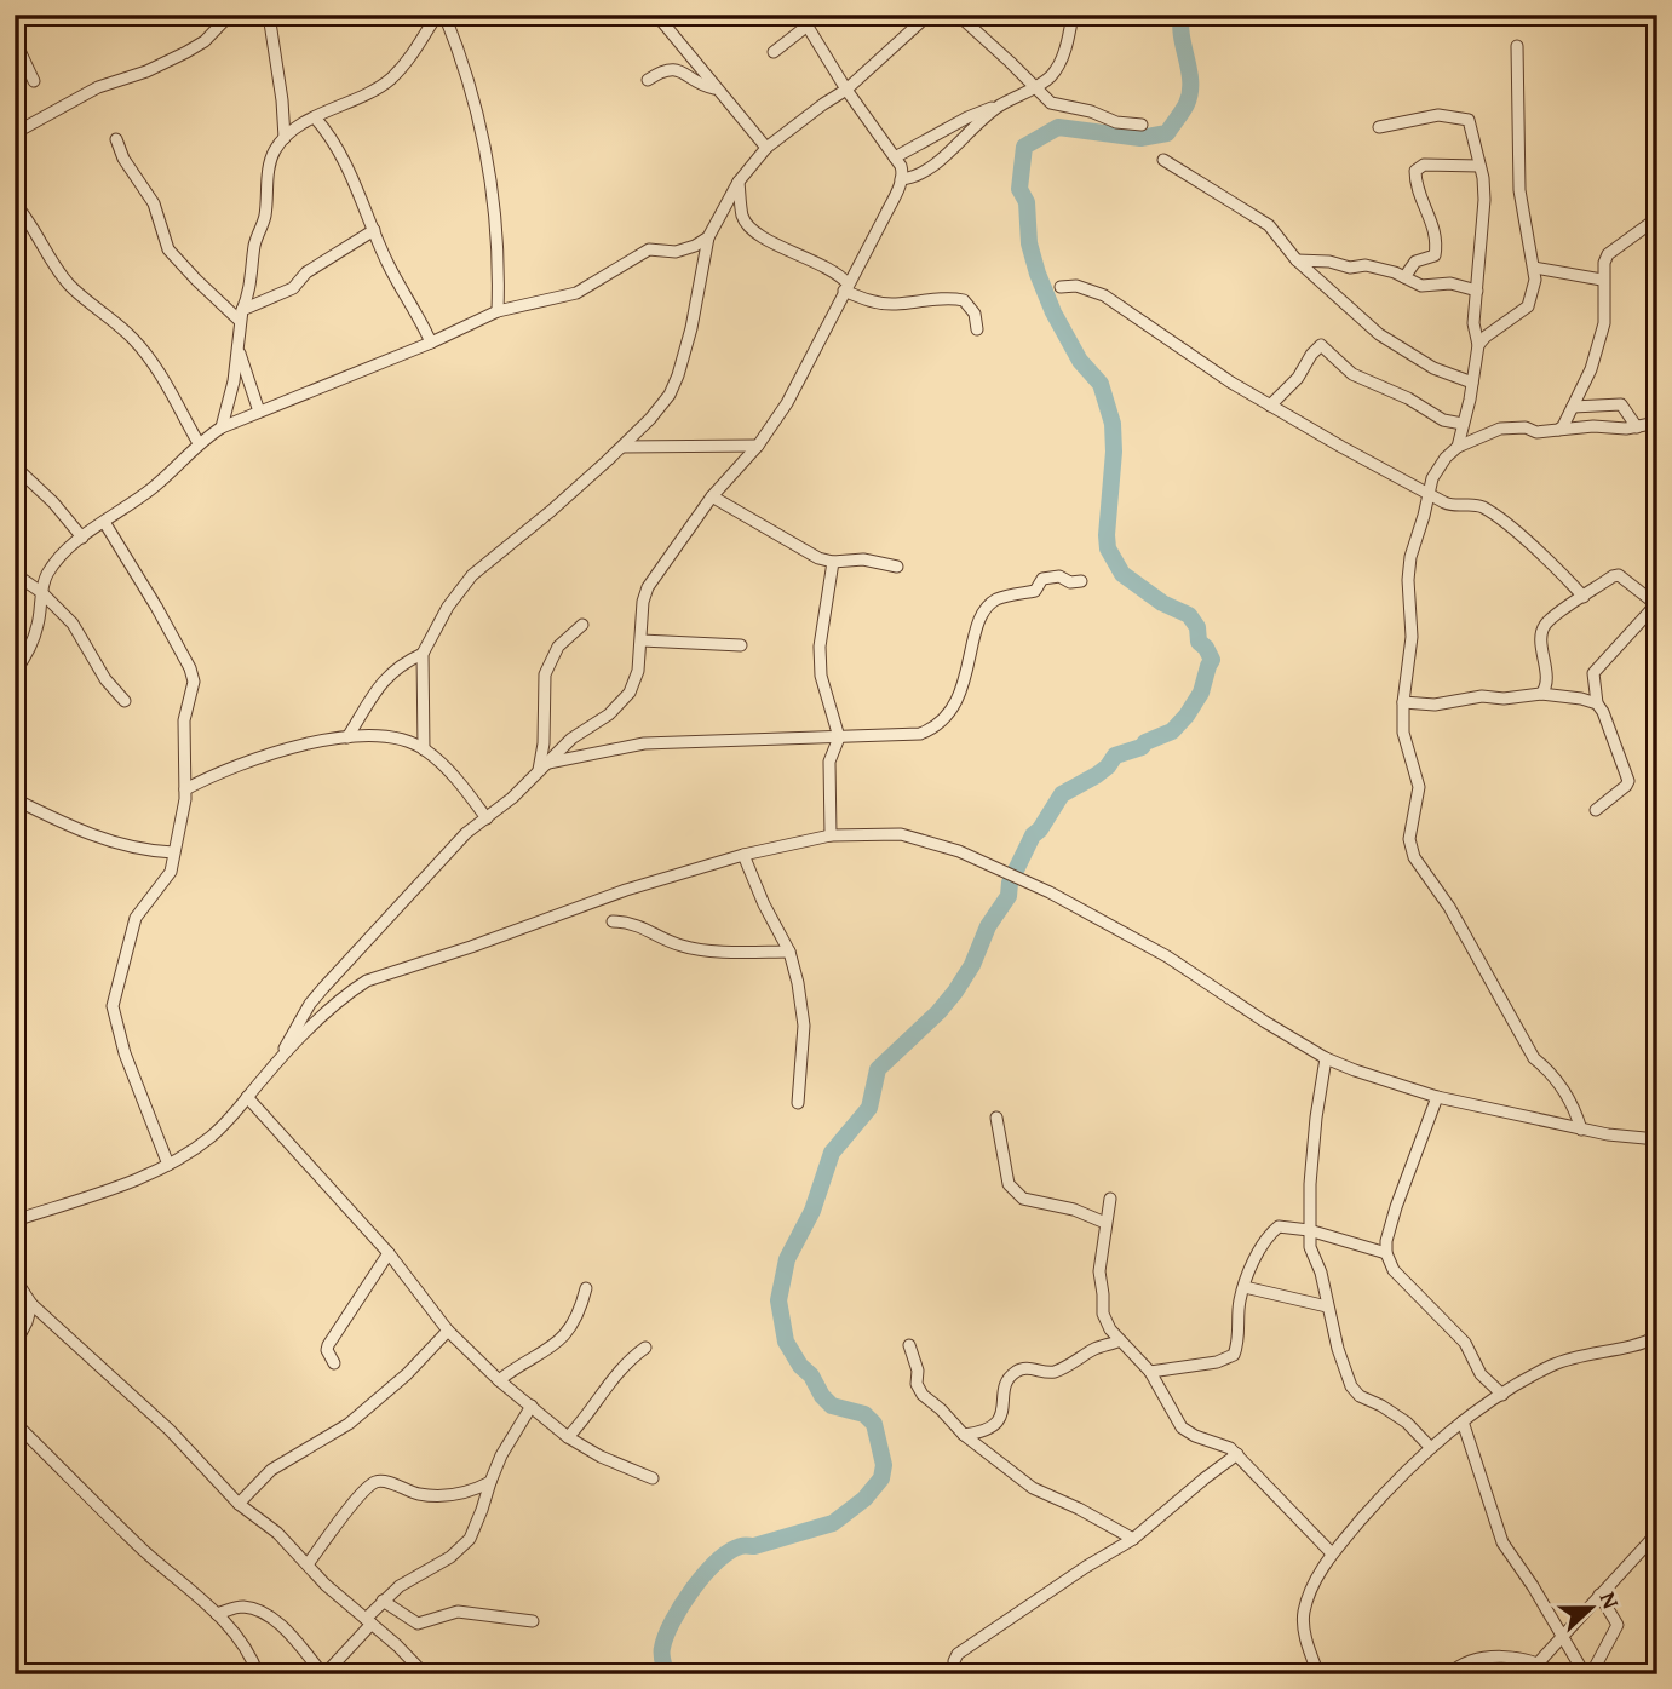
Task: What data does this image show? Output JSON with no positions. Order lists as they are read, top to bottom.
{
  "north": "right"
}
